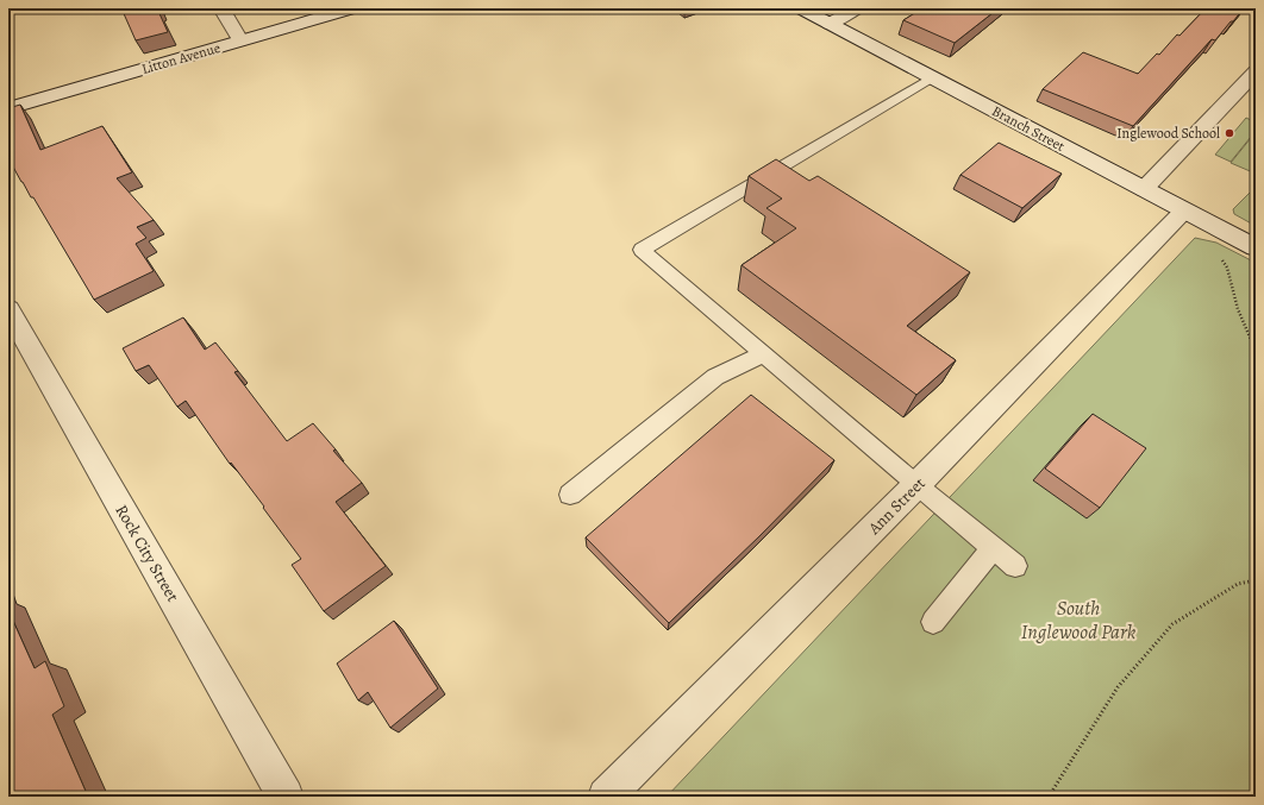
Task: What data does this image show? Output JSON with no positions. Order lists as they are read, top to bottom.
{
  "streets": {
    "street": [
      "Litton Avenue",
      "Branch Street",
      "Ann Street",
      "Rock City Street"
    ]
  },
  "crossings": [
    ["Branch Street", "Ann Street"]
  ],
  "parks": ["South Inglewood Park"],
  "places": ["Inglewood School"]
}
